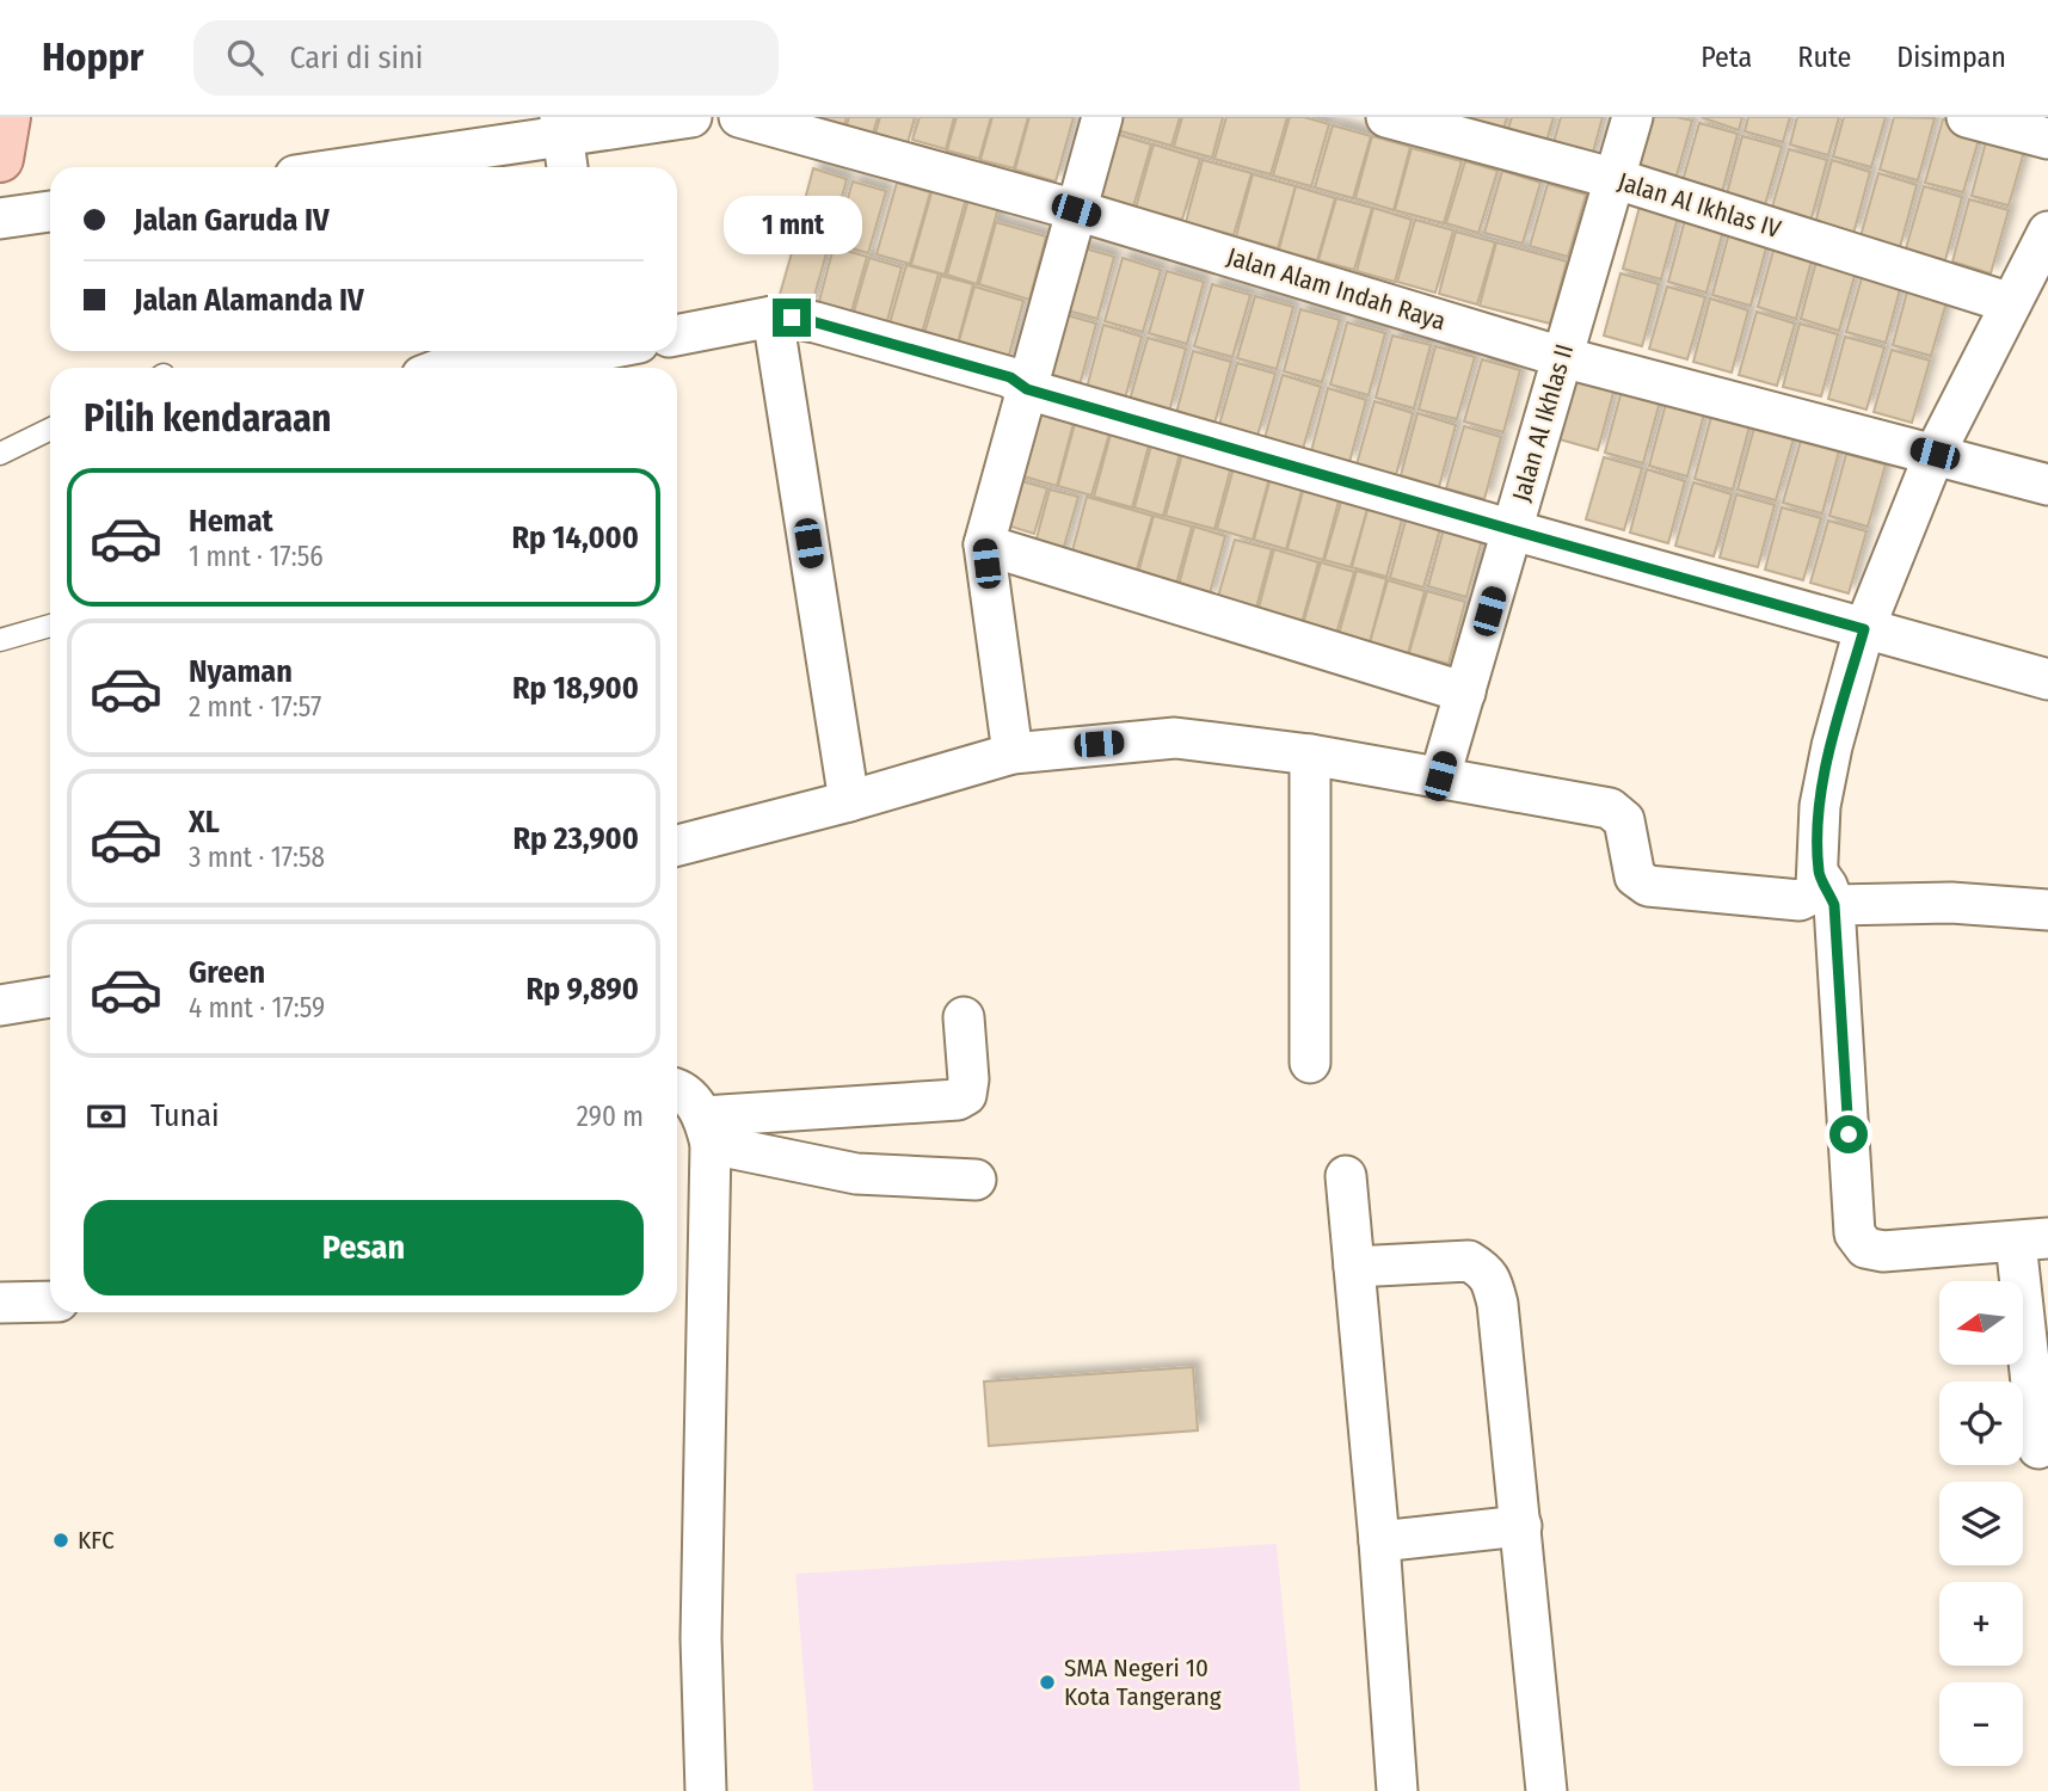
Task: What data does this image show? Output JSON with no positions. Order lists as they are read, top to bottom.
{
  "streets": {
    "street": ["Jalan Al Ikhlas IV", "Jalan Alam Indah Raya", "Jalan Al Ikhlas II"]
  },
  "crossings": [
    ["Jalan Al Ikhlas IV", "Jalan Al Ikhlas II"],
    ["Jalan Alam Indah Raya", "Jalan Al Ikhlas II"]
  ],
  "places": ["KFC", "SMA Negeri 10 Kota Tangerang"],
  "north": "left",
  "page": {
    "header": "Hoppr",
    "search": "Cari di sini",
    "nav": ["Peta", "Rute", "Disimpan"],
    "banner": ["Jalan Garuda IV", "Jalan Alamanda IV"],
    "bubble": "1 mnt",
    "heading": "Pilih kendaraan",
    "list": [
      {
        "name": "Hemat",
        "note": "1 mnt · 17:56",
        "value": "Rp 14,000"
      },
      {
        "name": "Nyaman",
        "note": "2 mnt · 17:57",
        "value": "Rp 18,900"
      },
      {
        "name": "XL",
        "note": "3 mnt · 17:58",
        "value": "Rp 23,900"
      },
      {
        "name": "Green",
        "note": "4 mnt · 17:59",
        "value": "Rp 9,890"
      }
    ],
    "pay": ["Tunai", "290 m"],
    "buttons": "Pesan",
    "map_buttons": ["+", "−"]
  }
}
